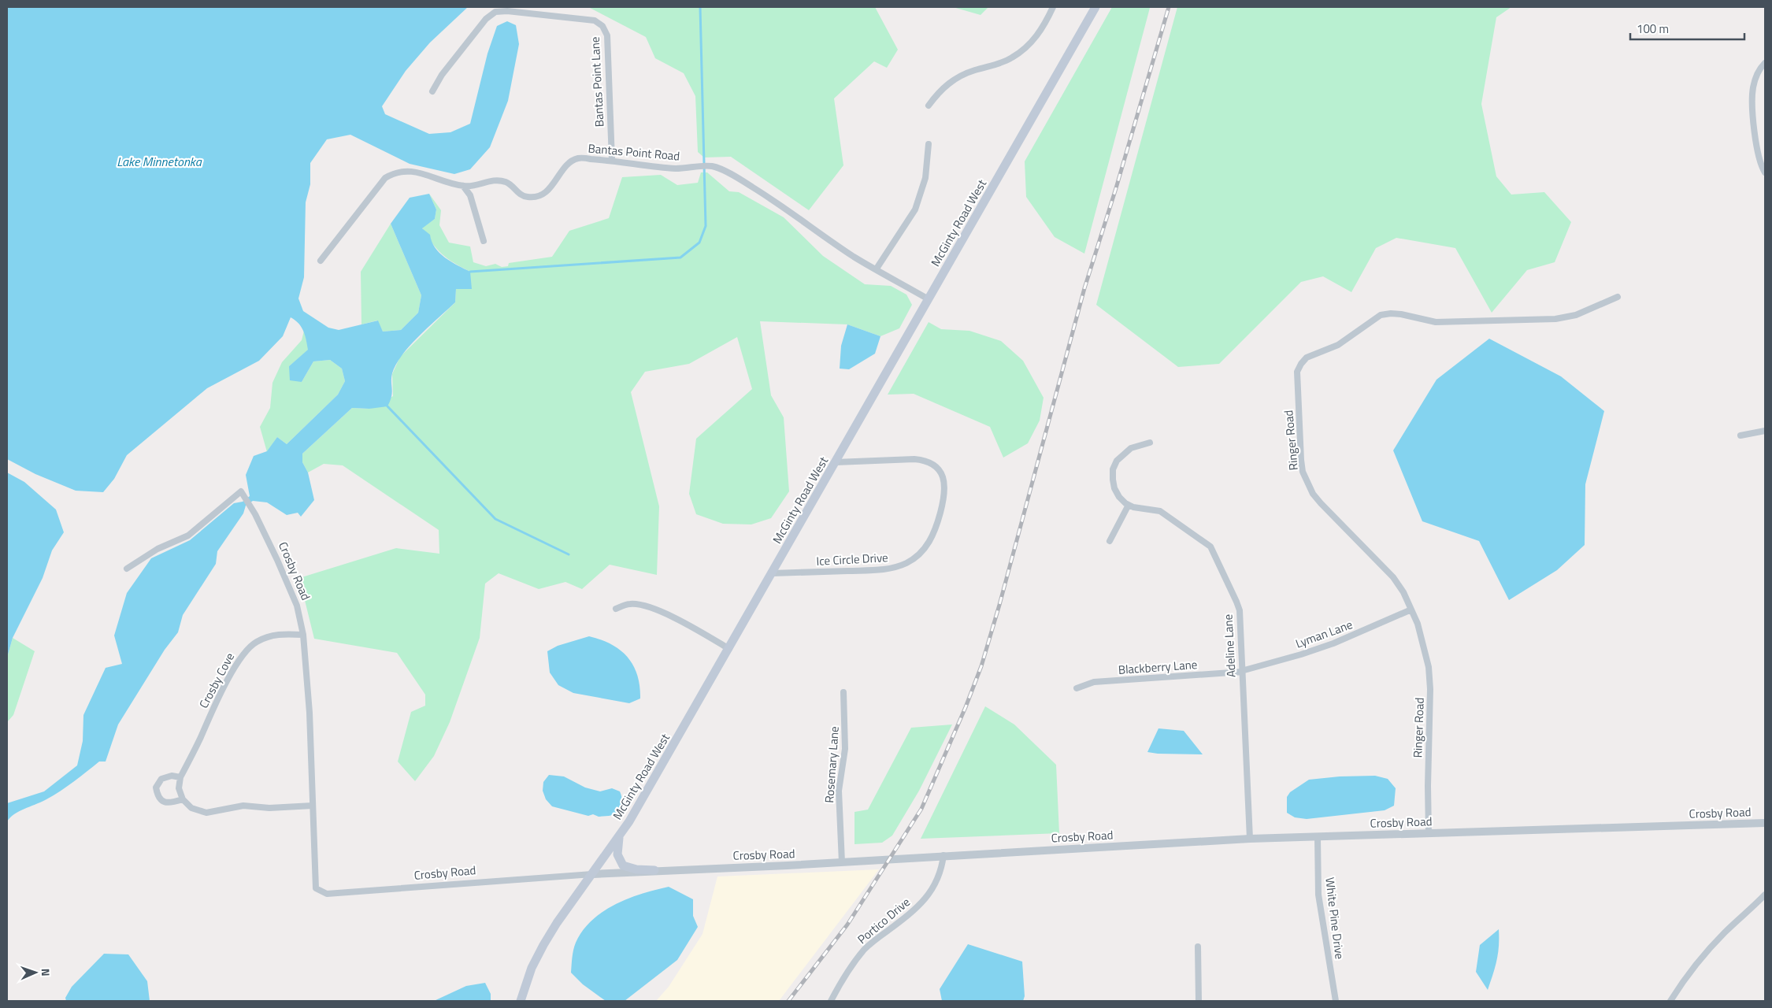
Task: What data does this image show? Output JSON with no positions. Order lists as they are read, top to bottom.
{
  "streets": {
    "main road": ["McGinty Road West"],
    "street": [
      "Bantas Point Lane",
      "Bantas Point Road",
      "Ringer Road",
      "Ice Circle Drive",
      "Crosby Road",
      "Lyman Lane",
      "Adeline Lane",
      "Blackberry Lane",
      "Crosby Cove",
      "Rosemary Lane",
      "White Pine Drive",
      "Portico Drive"
    ]
  },
  "crossings": [
    ["Bantas Point Lane", "Bantas Point Road"],
    ["Bantas Point Road", "McGinty Road West"],
    ["McGinty Road West", "Ice Circle Drive"],
    ["McGinty Road West", "Crosby Road"],
    ["Ringer Road", "Crosby Road"],
    ["Ringer Road", "Lyman Lane"],
    ["Crosby Road", "Adeline Lane"],
    ["Crosby Road", "Crosby Cove"],
    ["Crosby Road", "Rosemary Lane"],
    ["Crosby Road", "White Pine Drive"],
    ["Crosby Road", "Portico Drive"],
    ["Lyman Lane", "Adeline Lane"],
    ["Lyman Lane", "Blackberry Lane"],
    ["Adeline Lane", "Blackberry Lane"]
  ],
  "water": ["Lake Minnetonka"],
  "scale_bar": "100 m",
  "north": "right"
}
